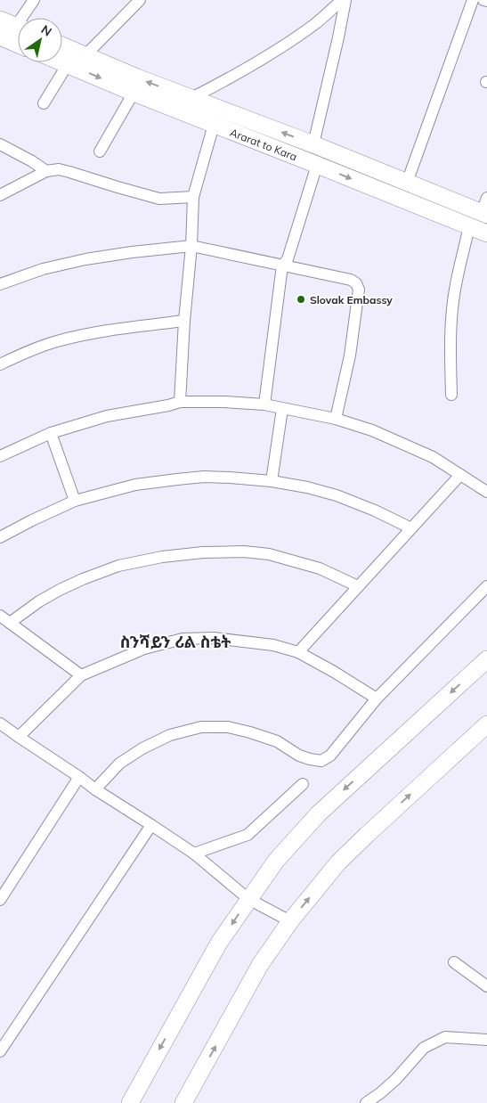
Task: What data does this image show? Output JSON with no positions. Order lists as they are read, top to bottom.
{
  "streets": {
    "main road": ["Ararat to Kara"]
  },
  "districts": ["ስንሻይን ሪል ስቴት"],
  "places": ["Slovak Embassy"],
  "north": "top right"
}
